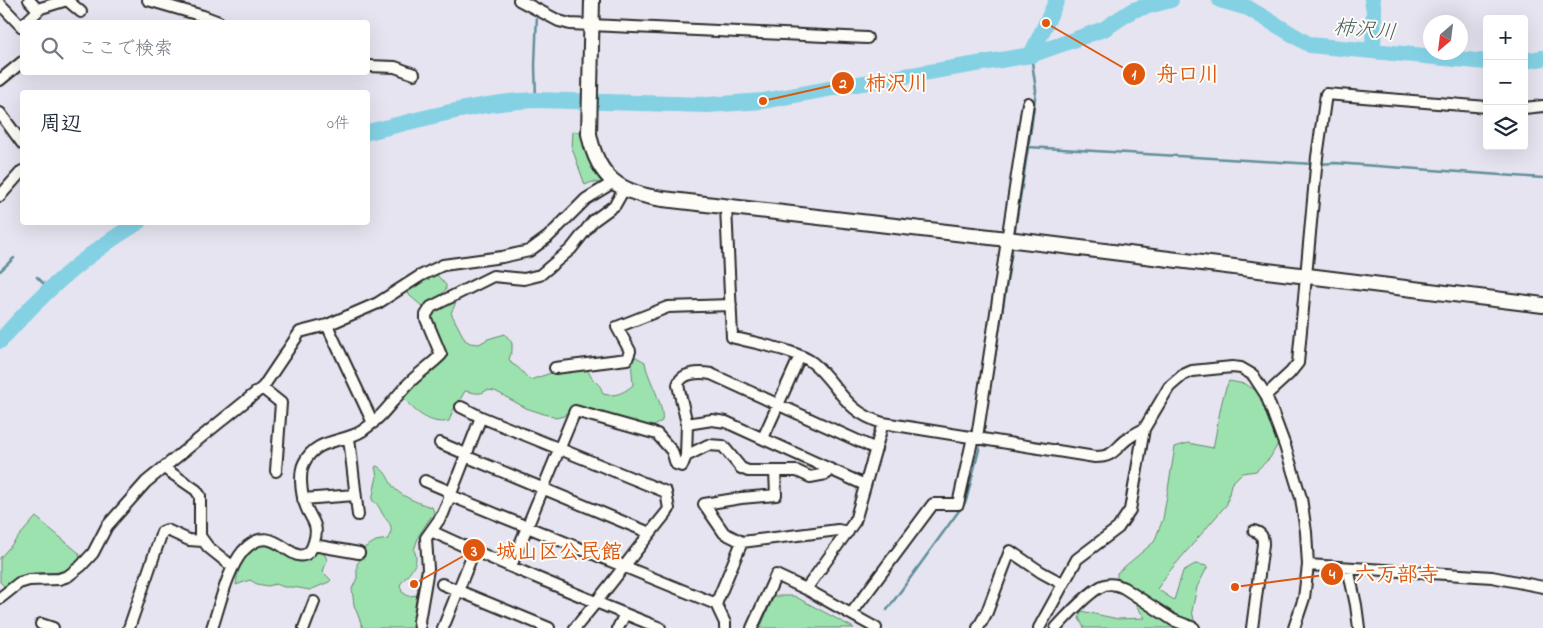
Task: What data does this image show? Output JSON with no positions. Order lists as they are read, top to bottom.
{
  "water": ["柿沢川"],
  "places": [
    "舟口川",
    "柿沢川",
    "城山区公民館",
    "六万部寺"
  ],
  "north": "bottom left",
  "page": {
    "map_buttons": ["+", "−"],
    "search": "ここで検索",
    "heading": ["周辺", "0件"]
  }
}
